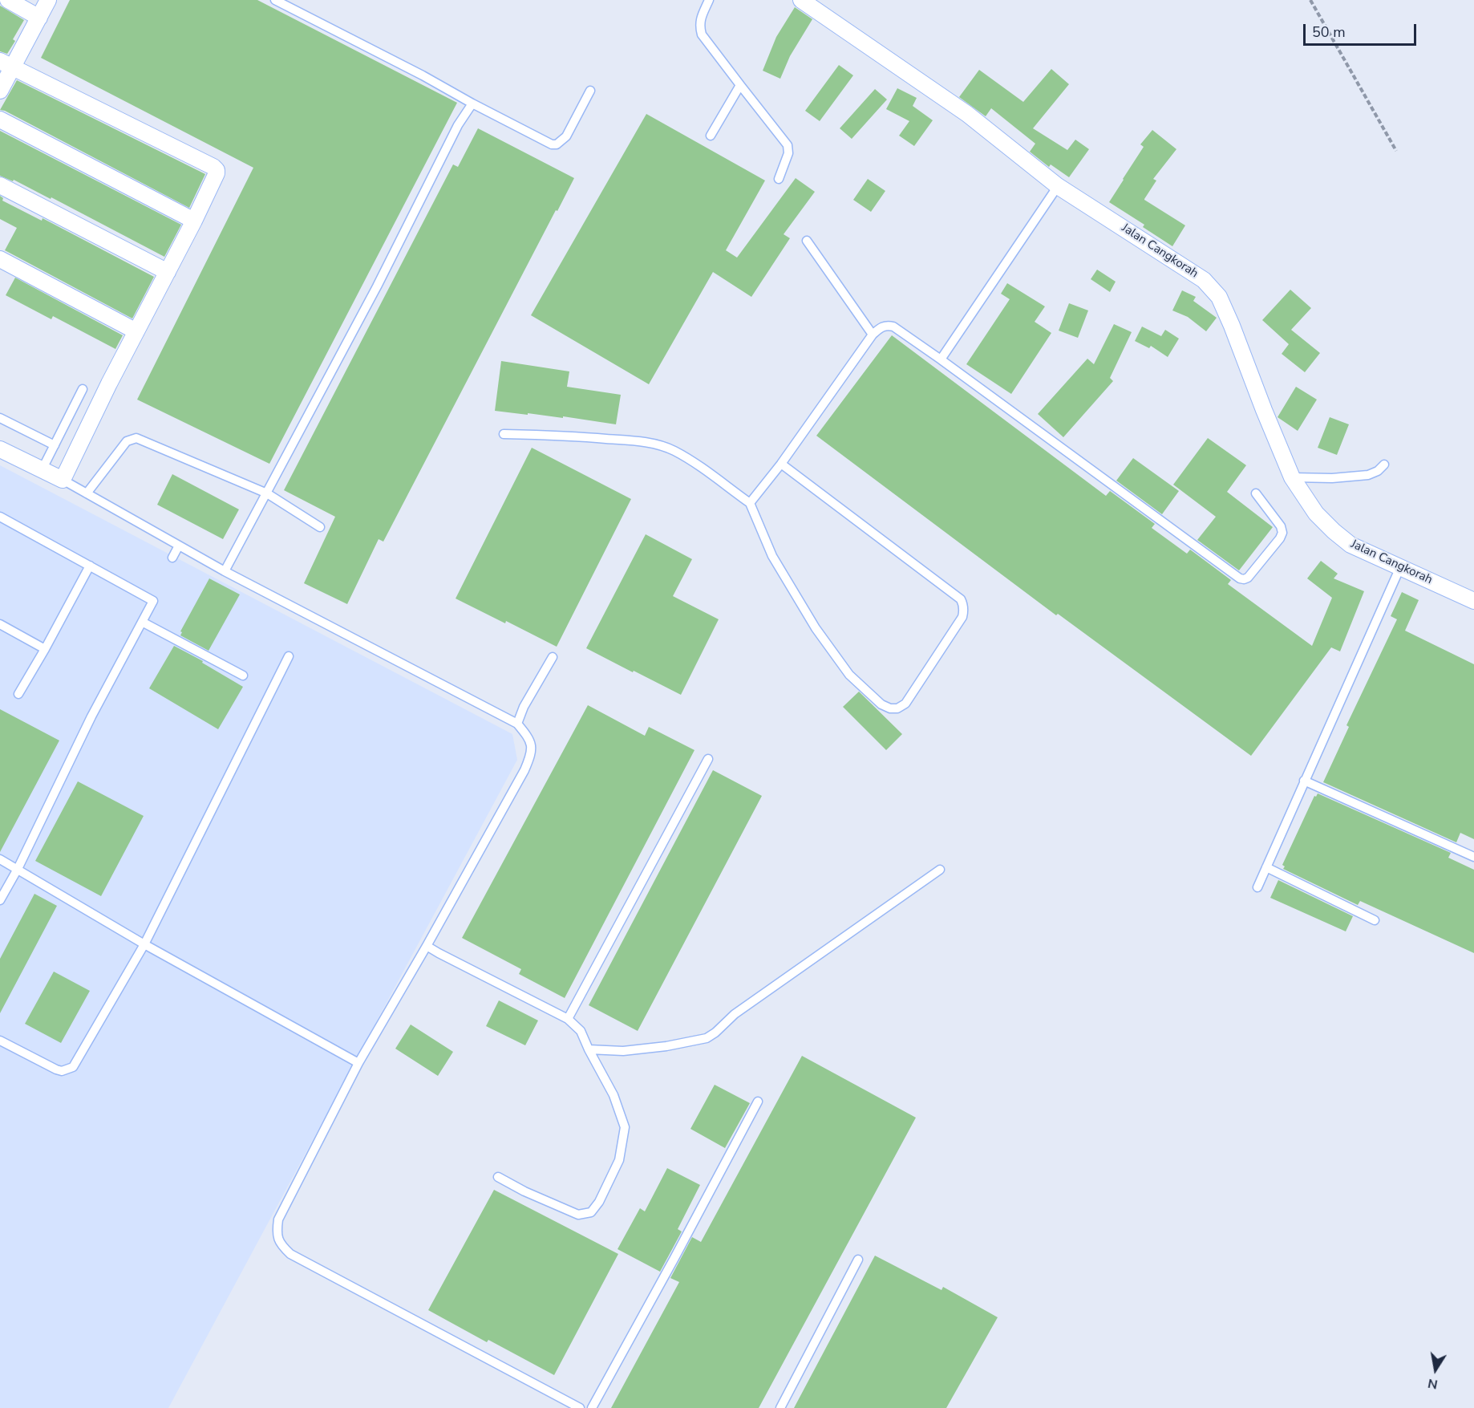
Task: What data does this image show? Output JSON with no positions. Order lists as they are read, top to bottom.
{
  "streets": {
    "street": ["Jalan Cangkorah"]
  },
  "scale_bar": "50 m",
  "north": "bottom"
}
